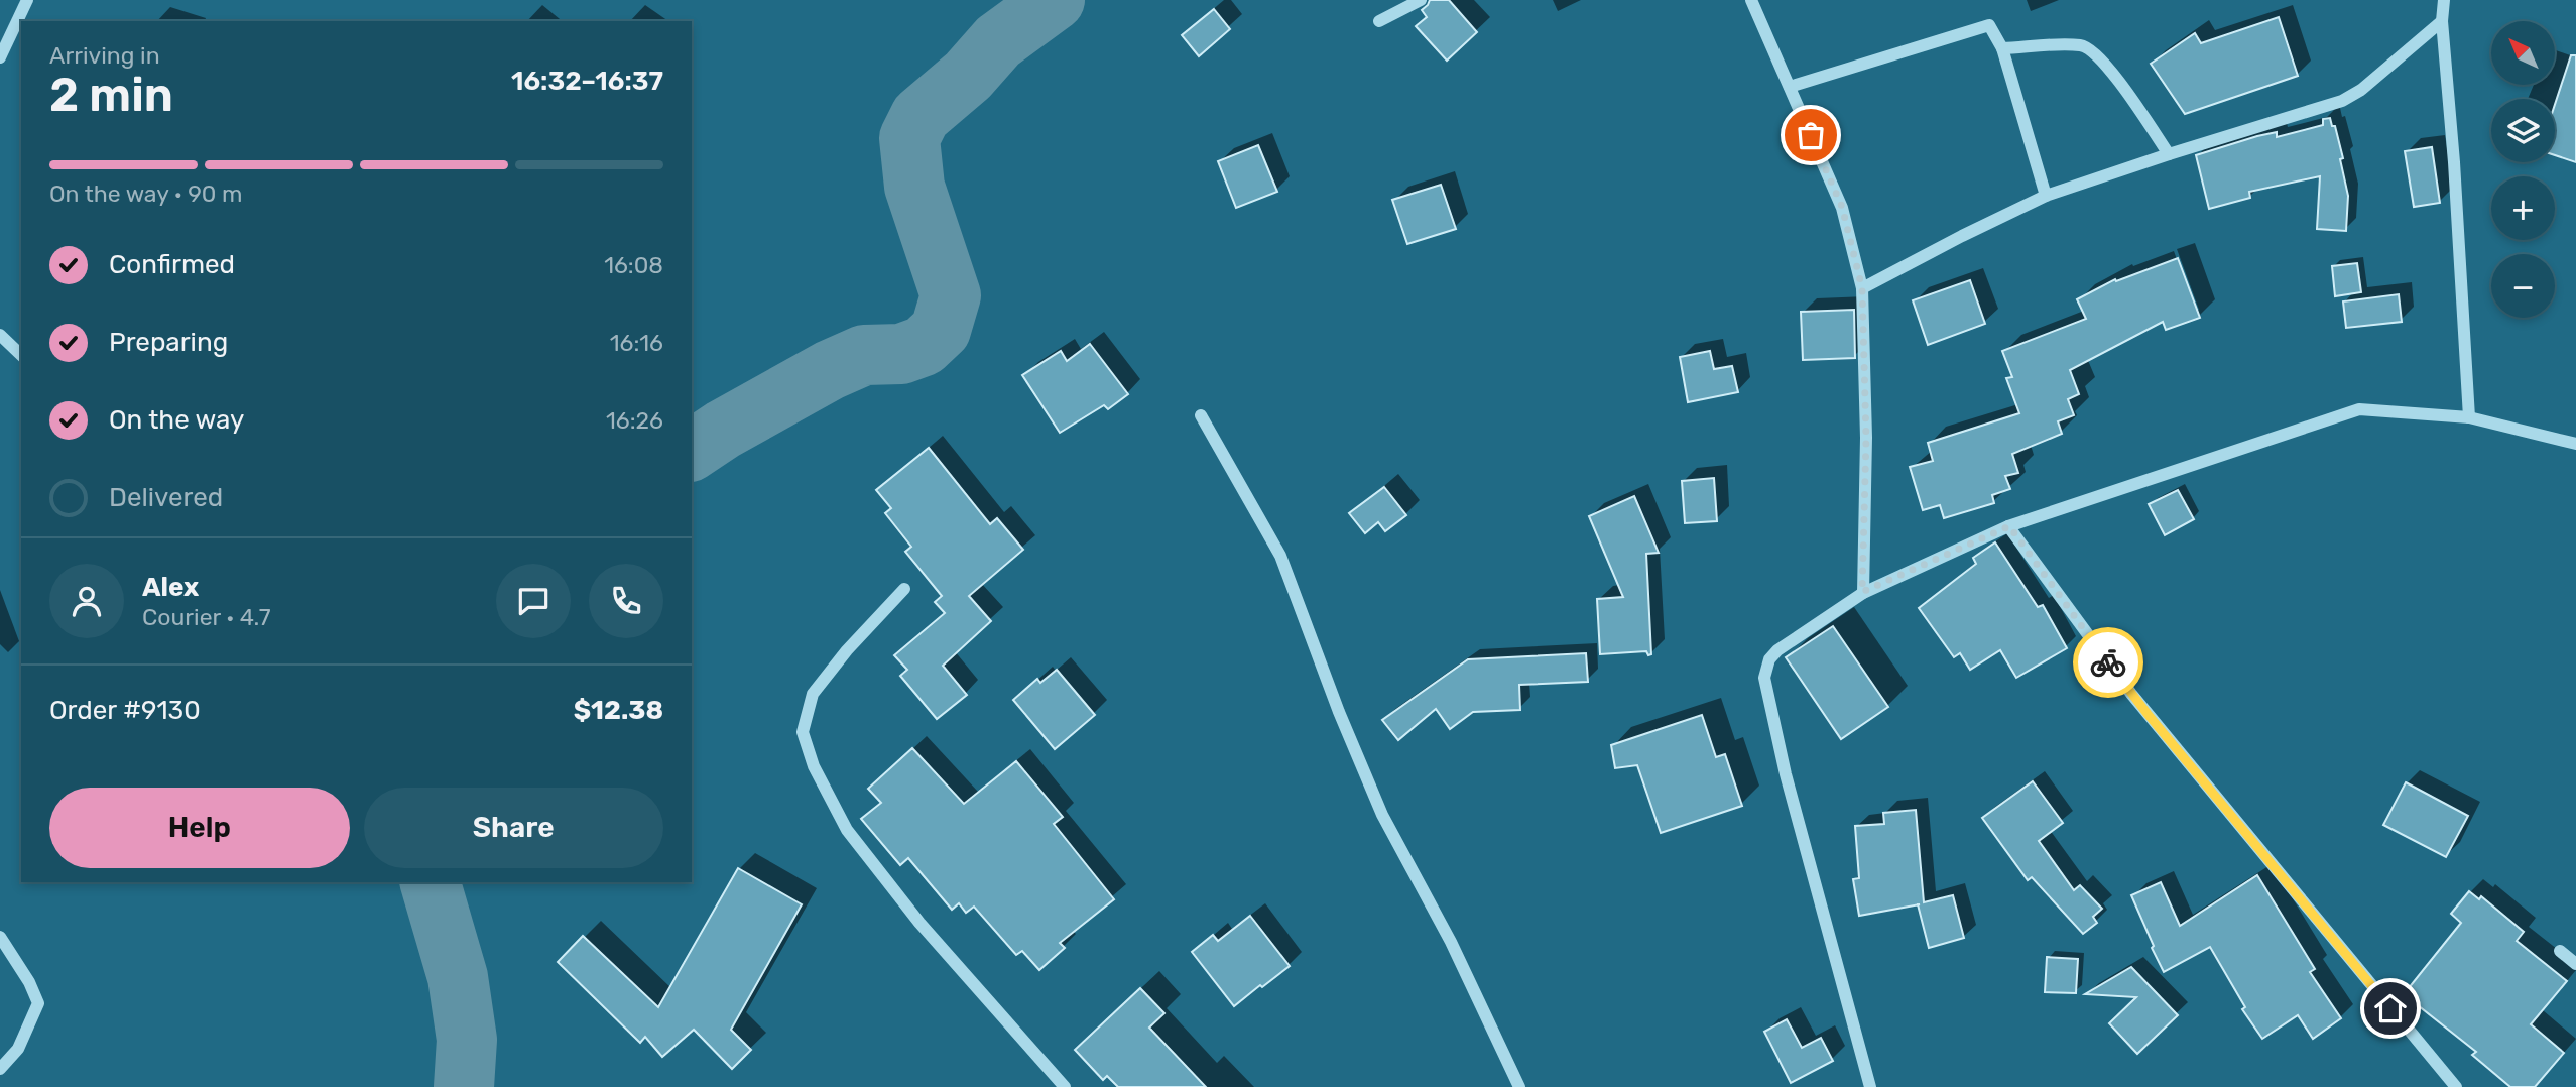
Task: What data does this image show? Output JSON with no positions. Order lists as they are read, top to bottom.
{
  "north": "top left",
  "page": {
    "map_buttons": ["+", "−"],
    "heading": ["2 min", "Arriving in", "16:32–16:37"],
    "panel": [
      "Alex",
      "Courier · 4.7",
      "Order #9130",
      "$12.38"
    ],
    "bar": "On the way · 90 m",
    "list": [
      ["Confirmed", "16:08"],
      ["Preparing", "16:16"],
      ["On the way", "16:26"],
      "Delivered"
    ],
    "buttons": ["Help", "Share"]
  }
}
